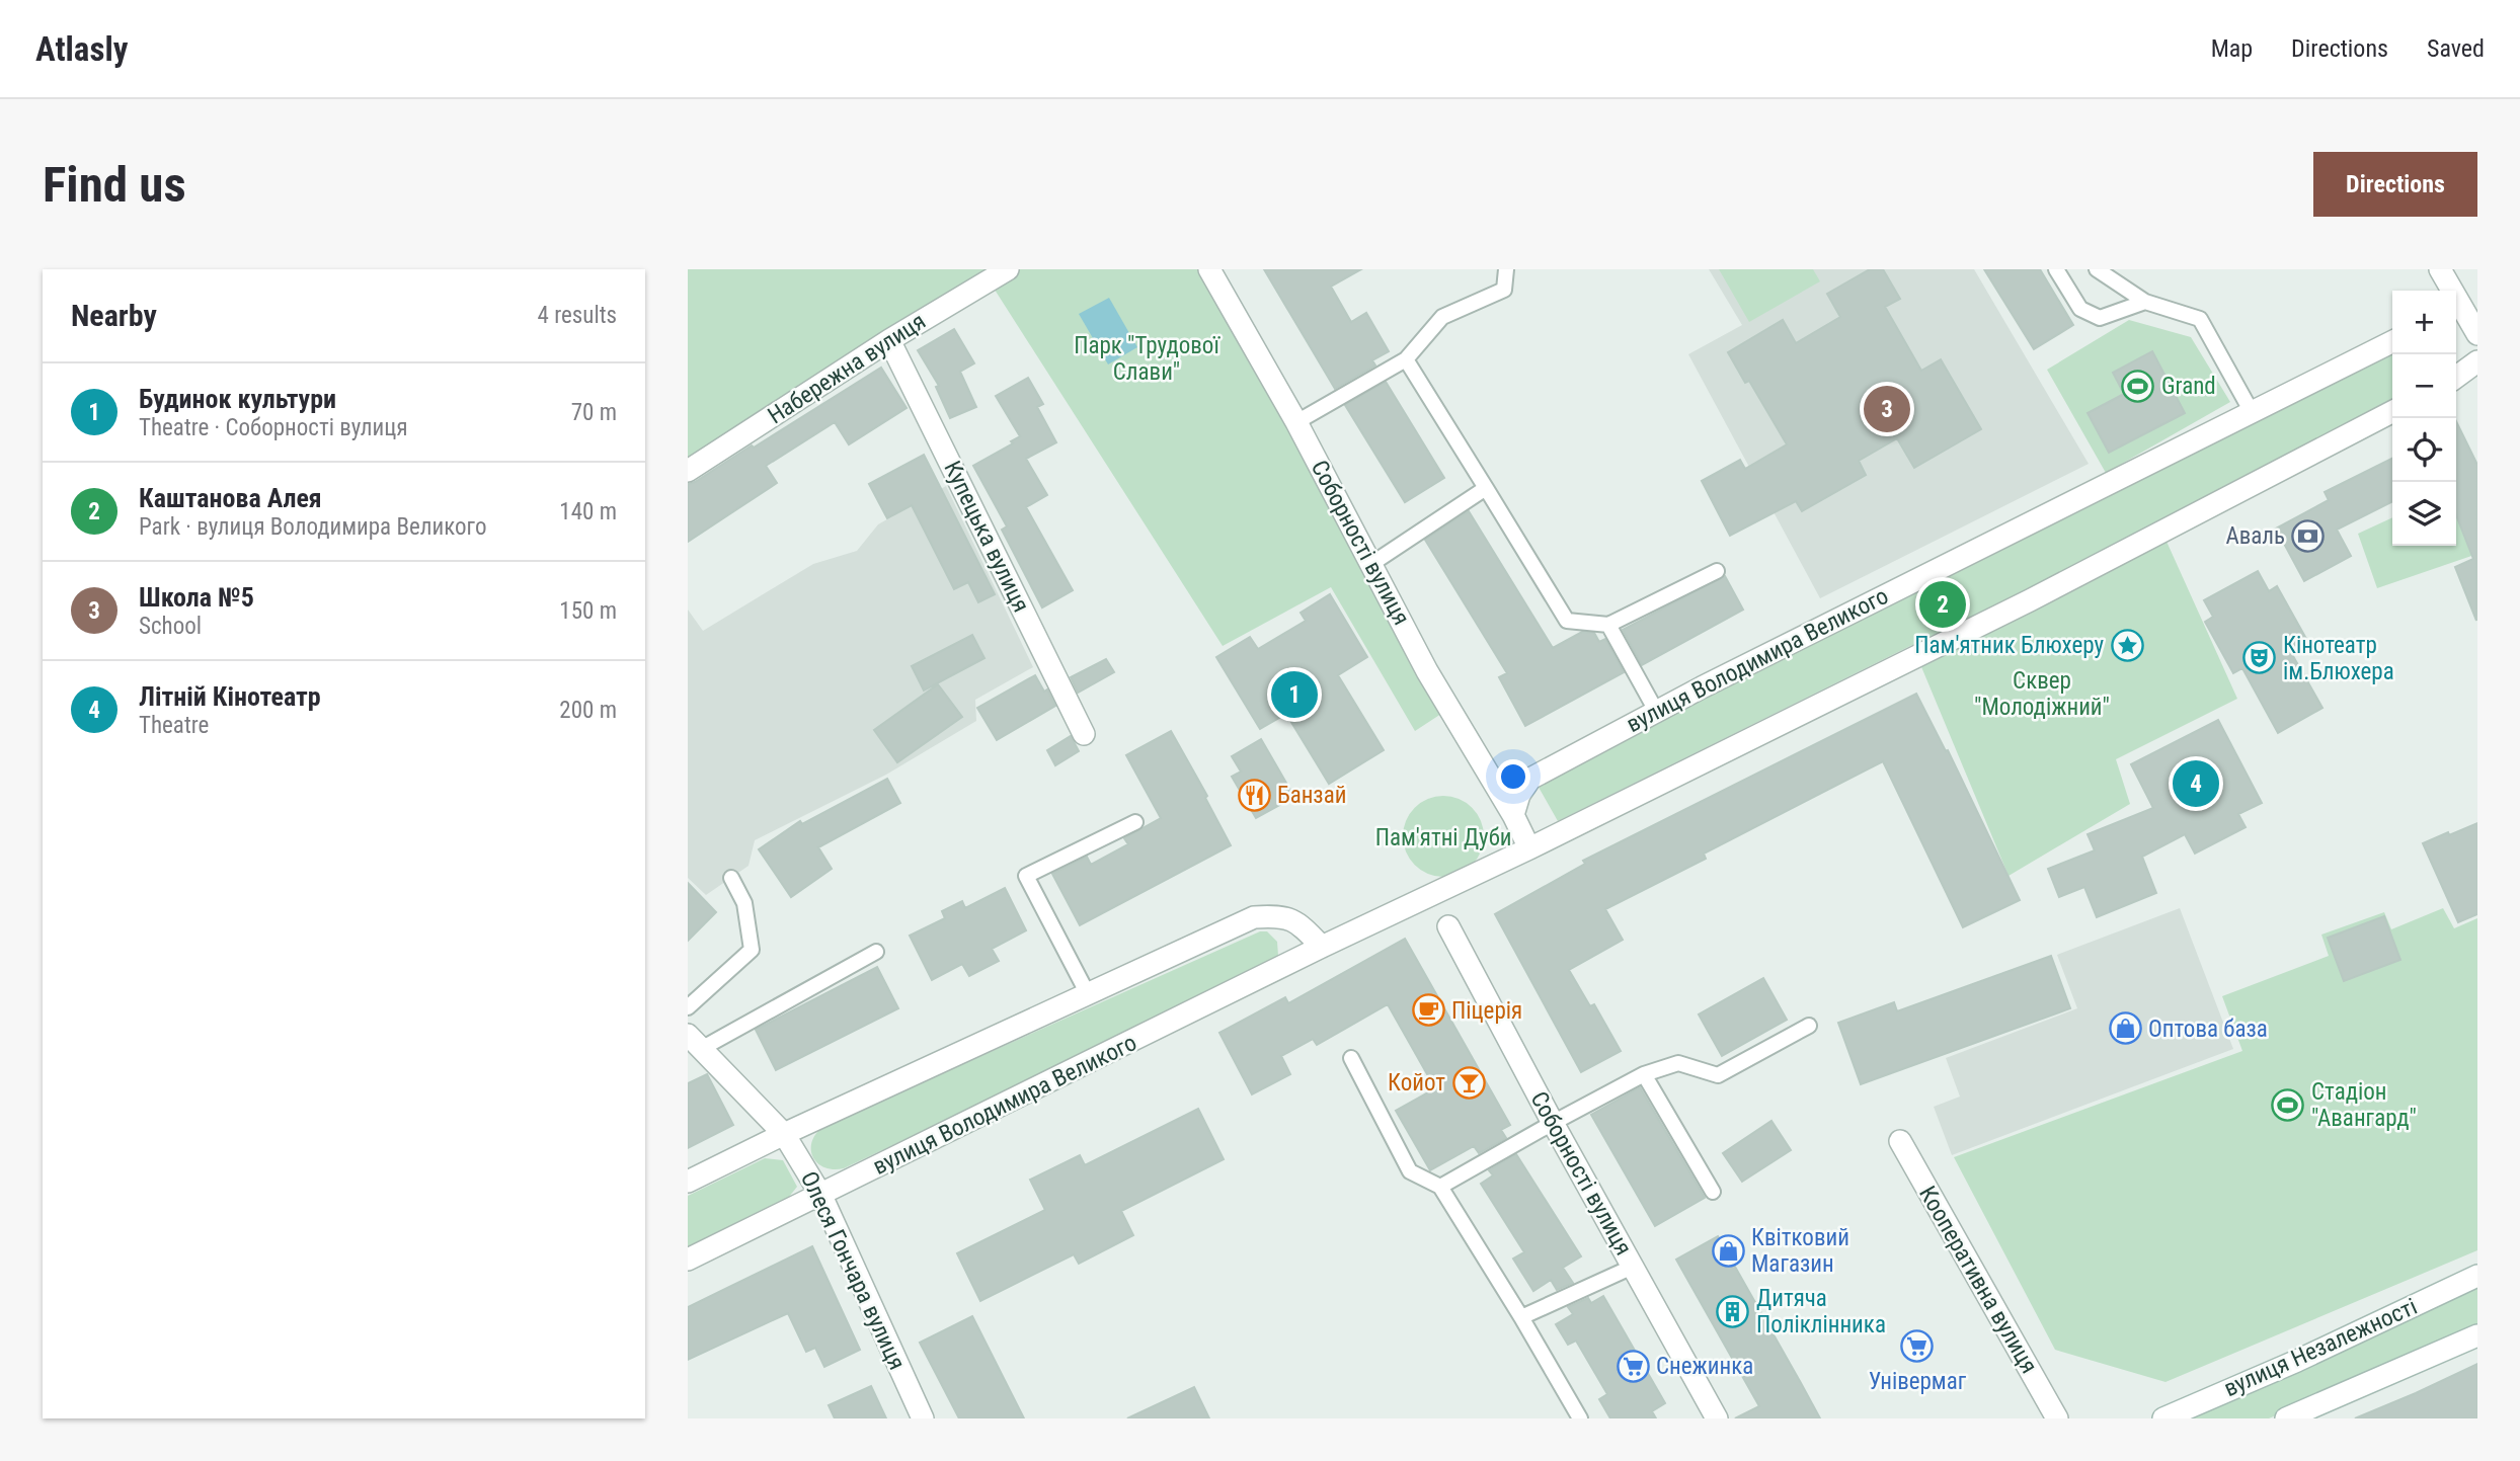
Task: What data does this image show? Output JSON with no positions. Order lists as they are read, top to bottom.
{
  "streets": {
    "street": [
      "Набережна вулиця",
      "Купецька вулиця",
      "Соборності вулиця",
      "вулиця Володимира Великого",
      "Олеся Гончара вулиця",
      "Кооперативна вулиця",
      "вулиця Незалежності"
    ]
  },
  "crossings": [
    ["Набережна вулиця", "Купецька вулиця"],
    ["Соборності вулиця", "вулиця Володимира Великого"],
    ["вулиця Володимира Великого", "Олеся Гончара вулиця"]
  ],
  "parks": ["Парк \"Трудової Слави\"", "Сквер \"Молодіжний\"", "Пам'ятні Дуби"],
  "places": {
    "sports": ["Grand", "Стадіон \"Авангард\""],
    "bank": ["Аваль"],
    "place": ["Пам'ятник Блюхеру"],
    "theatre": ["Кінотеатр ім.Блюхера"],
    "restaurant": ["Банзай"],
    "cafe": ["Піцерія"],
    "shop": ["Оптова база", "Квітковий Магазин"],
    "bar": ["Койот"],
    "building": ["Дитяча Поліклінника"],
    "supermarket": ["Універмаг", "Снежинка"]
  },
  "page": {
    "header": "Atlasly",
    "nav": ["Map", "Directions", "Saved"],
    "buttons": "Directions",
    "title": "Find us",
    "heading": ["Nearby", "4 results"],
    "map_buttons": ["+", "−"],
    "list": [
      {
        "mark": "1",
        "name": "Будинок культури",
        "note": "Theatre · Соборності вулиця",
        "value": "70 m"
      },
      {
        "mark": "2",
        "name": "Каштанова Алея",
        "note": "Park · вулиця Володимира Великого",
        "value": "140 m"
      },
      {
        "mark": "3",
        "name": "Школа №5",
        "note": "School",
        "value": "150 m"
      },
      {
        "mark": "4",
        "name": "Літній Кінотеатр",
        "note": "Theatre",
        "value": "200 m"
      }
    ],
    "pins": [
      "3",
      "2",
      "1",
      "4"
    ]
  }
}
